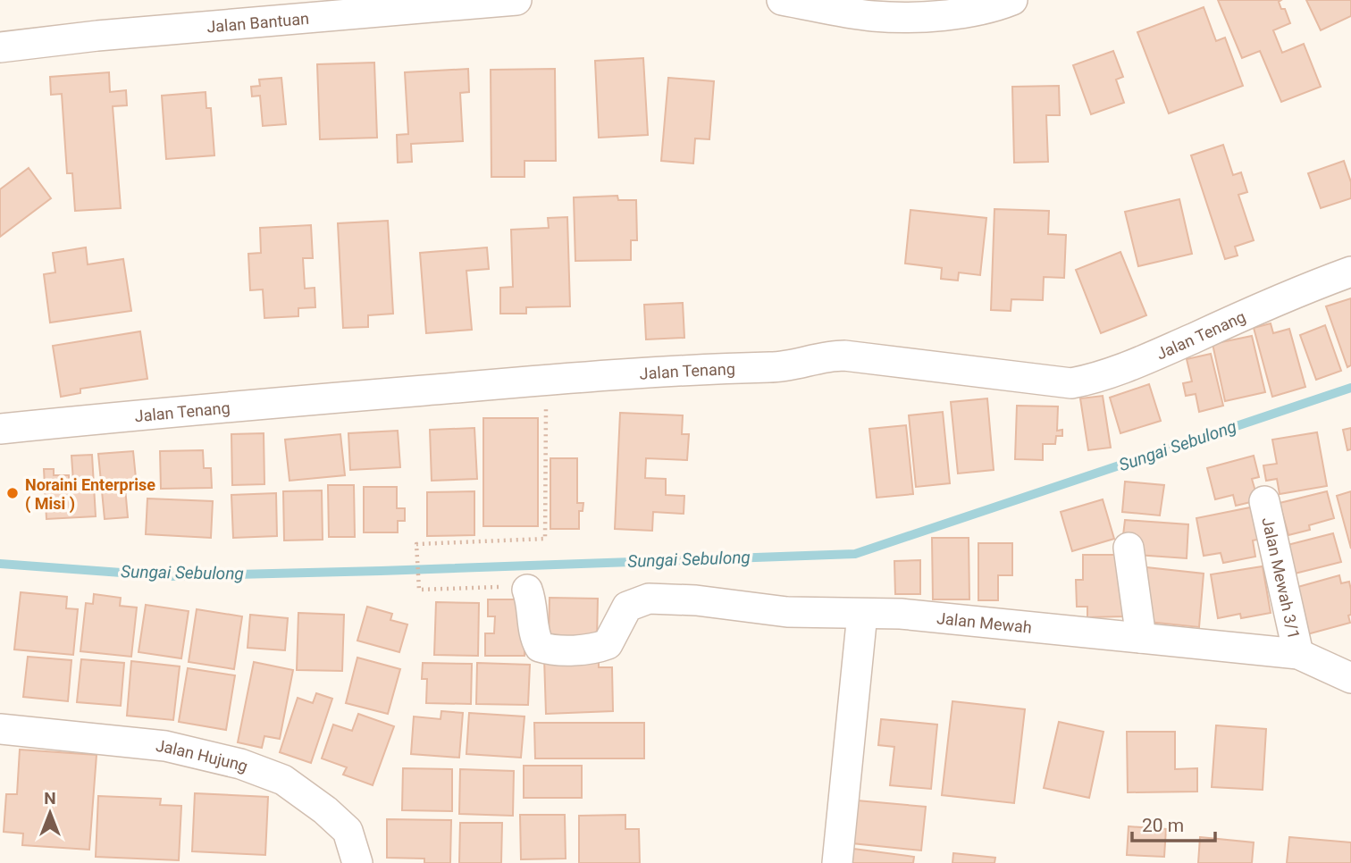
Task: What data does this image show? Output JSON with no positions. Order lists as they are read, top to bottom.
{
  "streets": {
    "street": [
      "Jalan Bantuan",
      "Jalan Tenang",
      "Jalan Mewah 3/1",
      "Jalan Mewah",
      "Jalan Hujung"
    ]
  },
  "crossings": [
    ["Jalan Mewah 3/1", "Jalan Mewah"]
  ],
  "water": ["Sungai Sebulong"],
  "places": ["Noraini Enterprise ( Misi )"],
  "scale_bar": "20 m",
  "north": "top"
}
